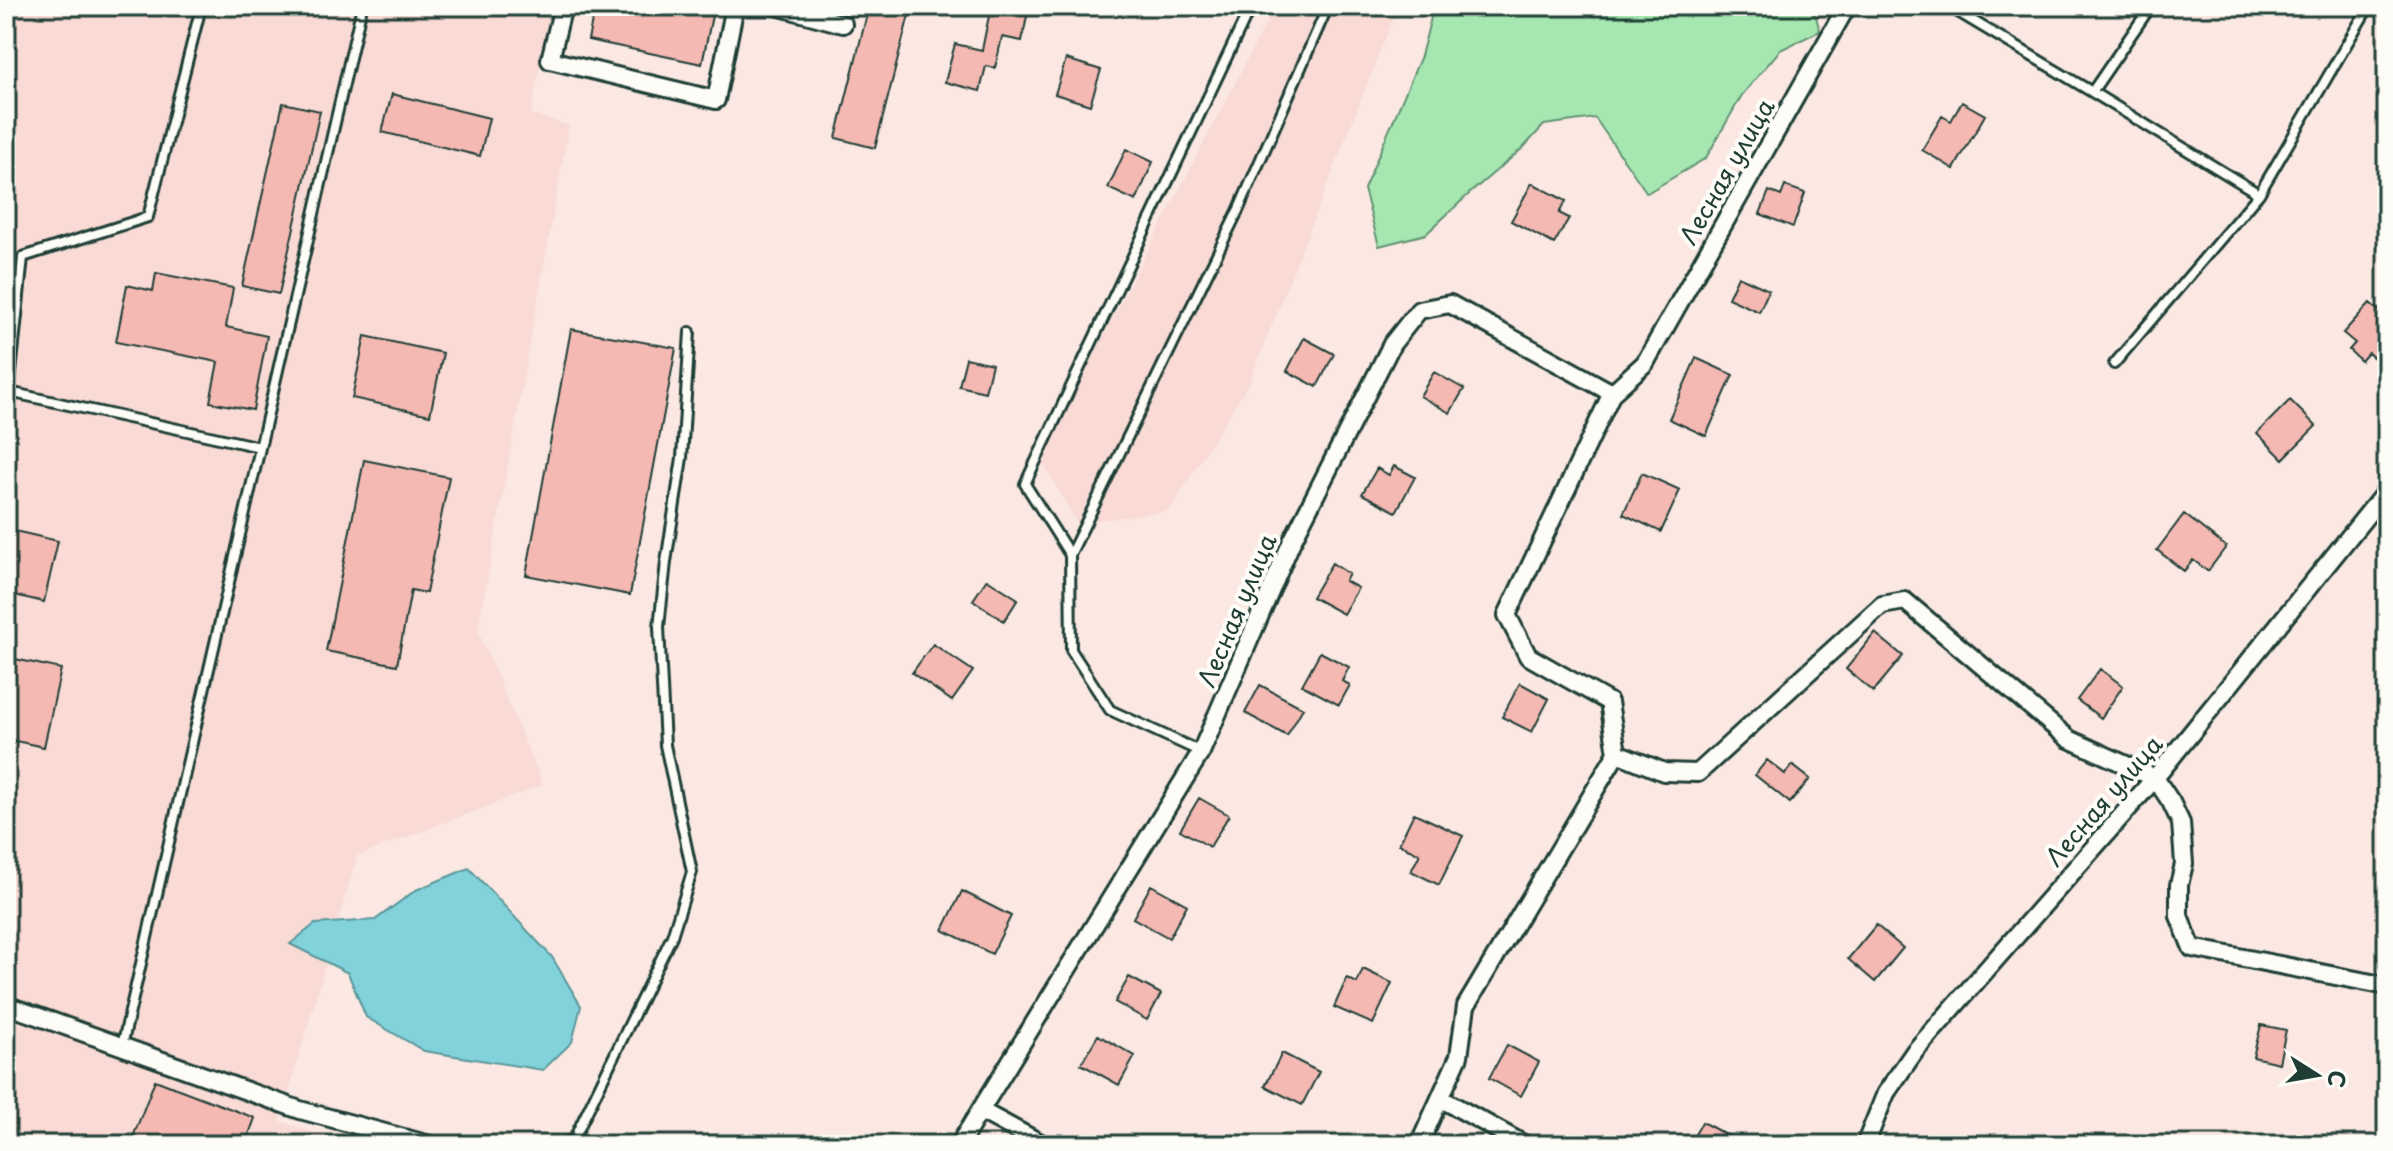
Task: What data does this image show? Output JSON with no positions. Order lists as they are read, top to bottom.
{
  "streets": {
    "street": ["Лесная улица"]
  },
  "north": "right"
}
